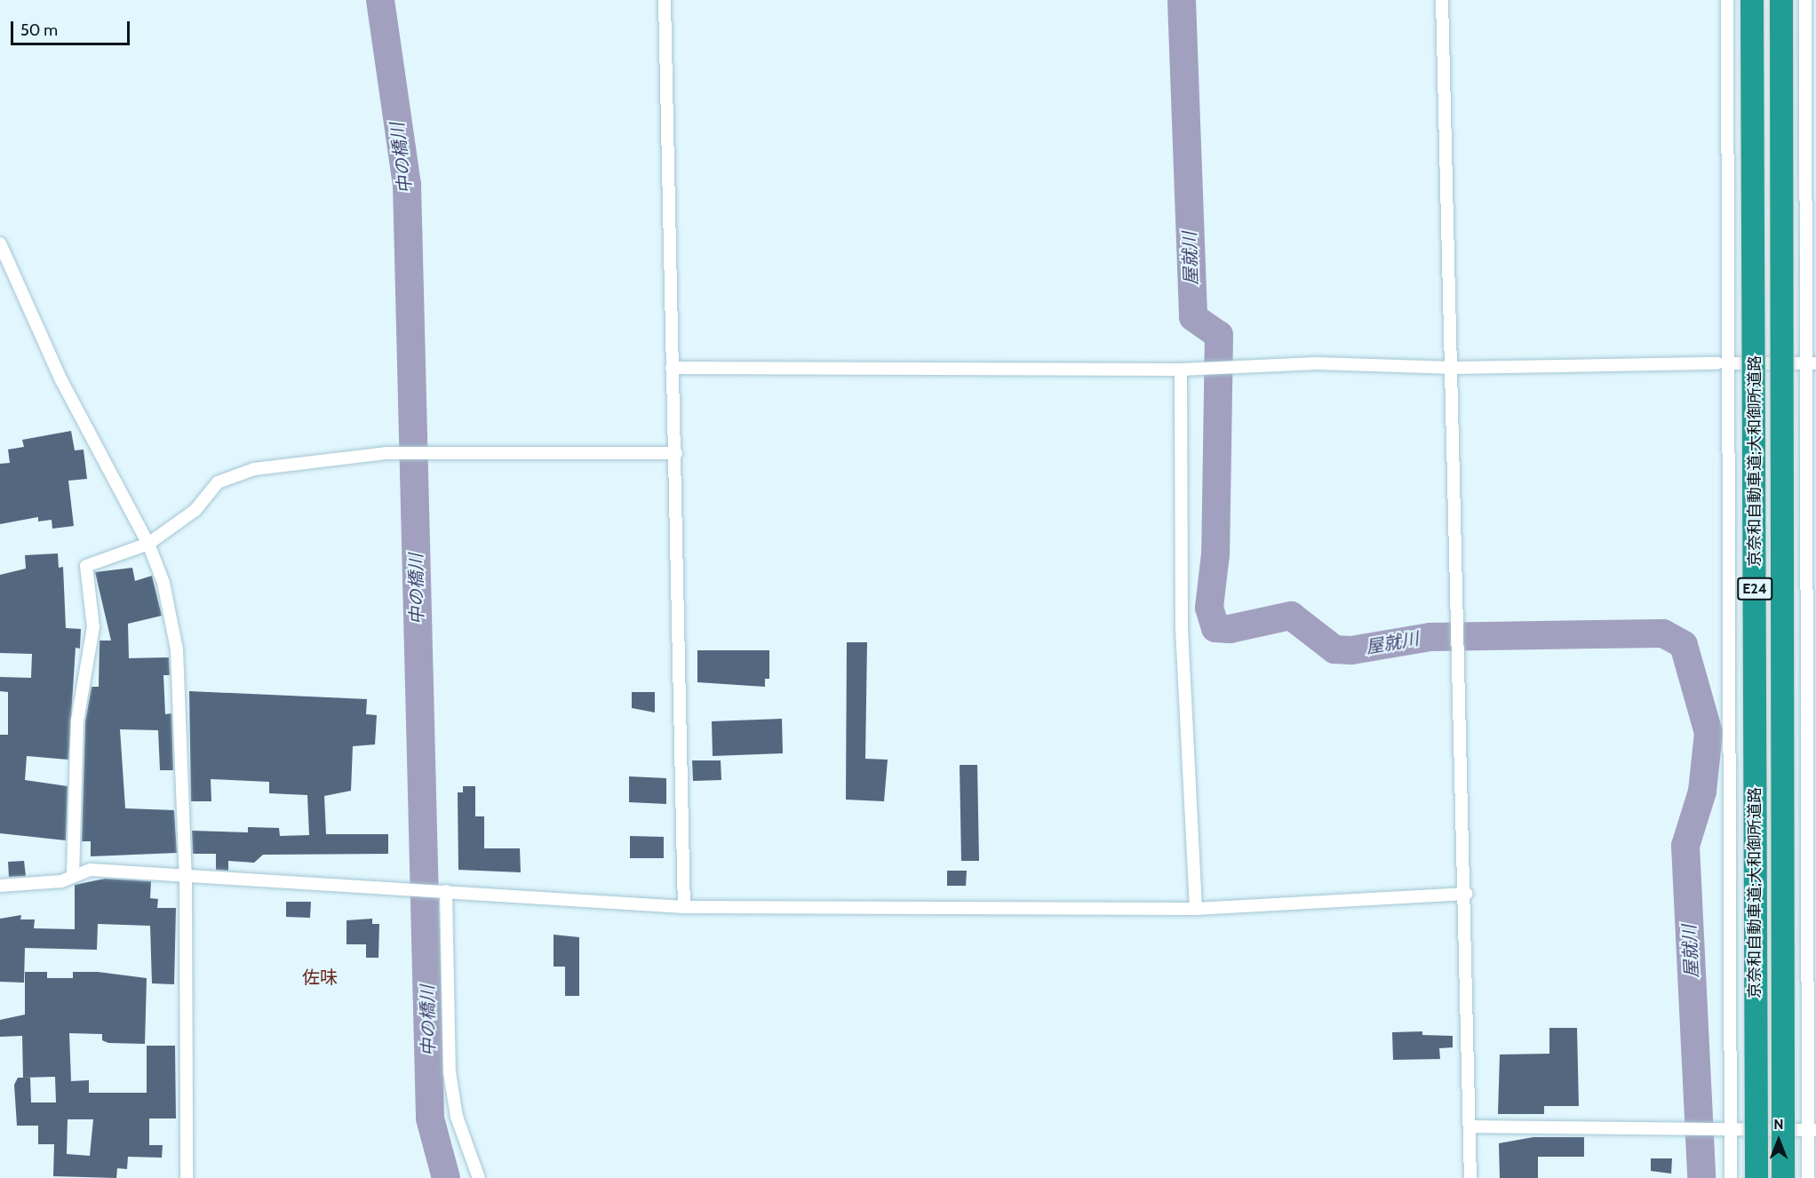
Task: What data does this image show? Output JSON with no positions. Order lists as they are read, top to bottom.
{
  "streets": {
    "highway": ["京奈和自動車道;大和御所道路", "E24"]
  },
  "districts": ["佐味"],
  "water": ["中の橋川", "屋就川"],
  "scale_bar": "50 m",
  "north": "top"
}
